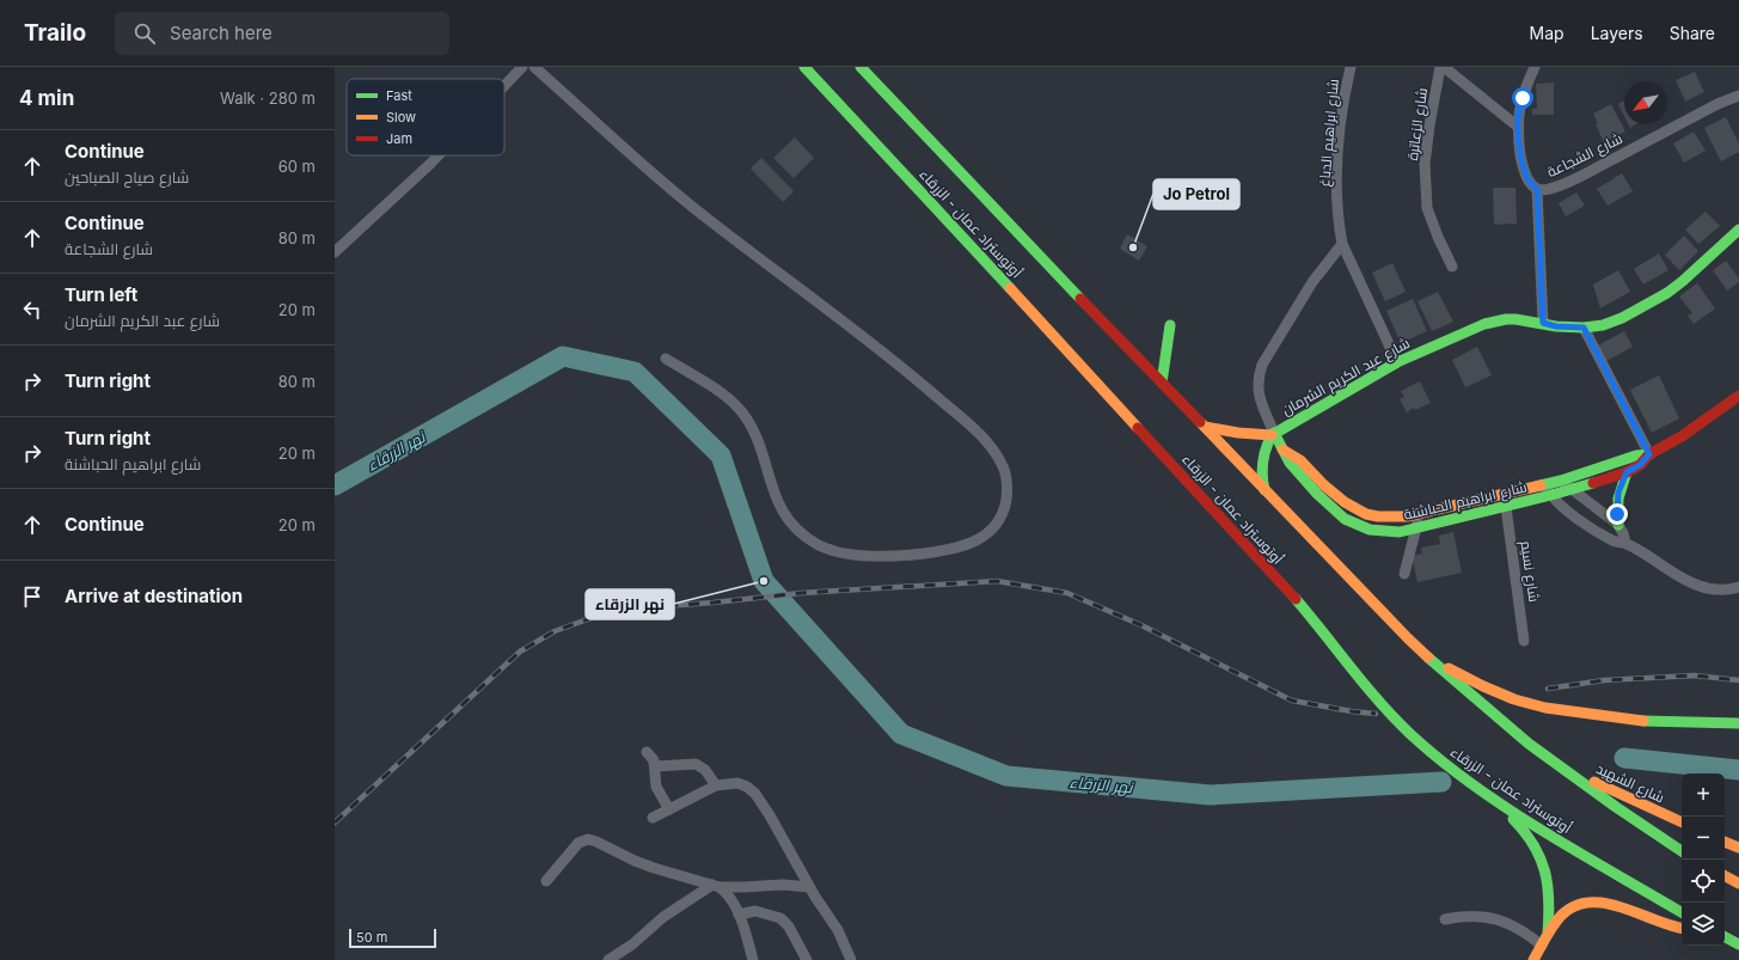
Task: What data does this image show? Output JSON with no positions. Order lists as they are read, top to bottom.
{
  "streets": {
    "main road": [
      "أوتوستراد عمان - الزرقاء",
      "شارع عبد الكريم الشرمان",
      "شارع ابراهيم الحباشنة",
      "شارع الشهيد"
    ],
    "street": [
      "شارع الزعاترة",
      "شارع ابراهيم الدباغ",
      "شارع الشجاعة",
      "شارع نسيم"
    ]
  },
  "crossings": [
    ["شارع ابراهيم الدباغ", "شارع عبد الكريم الشرمان"],
    ["شارع الشجاعة", "شارع عبد الكريم الشرمان"],
    ["أوتوستراد عمان - الزرقاء", "شارع الشهيد"],
    ["شارع عبد الكريم الشرمان", "شارع ابراهيم الحباشنة"],
    ["شارع ابراهيم الحباشنة", "شارع نسيم"]
  ],
  "water": ["نهر الزرقاء"],
  "places": ["Jo Petrol", "نهر الزرقاء"],
  "legend": ["Fast", "Slow", "Jam"],
  "scale_bar": "50 m",
  "north": "bottom left",
  "page": {
    "header": "Trailo",
    "search": "Search here",
    "nav": ["Map", "Layers", "Share"],
    "heading": ["4 min", "Walk · 280 m"],
    "list": [
      ["Continue", "شارع صياح الصباحين", "60 m"],
      ["Continue", "شارع الشجاعة", "80 m"],
      ["Turn left", "شارع عبد الكريم الشرمان", "20 m"],
      ["Turn right", "80 m"],
      ["Turn right", "شارع ابراهيم الحباشنة", "20 m"],
      ["Continue", "20 m"],
      "Arrive at destination"
    ],
    "map_buttons": ["+", "−"],
    "scale": "50 m"
  }
}
